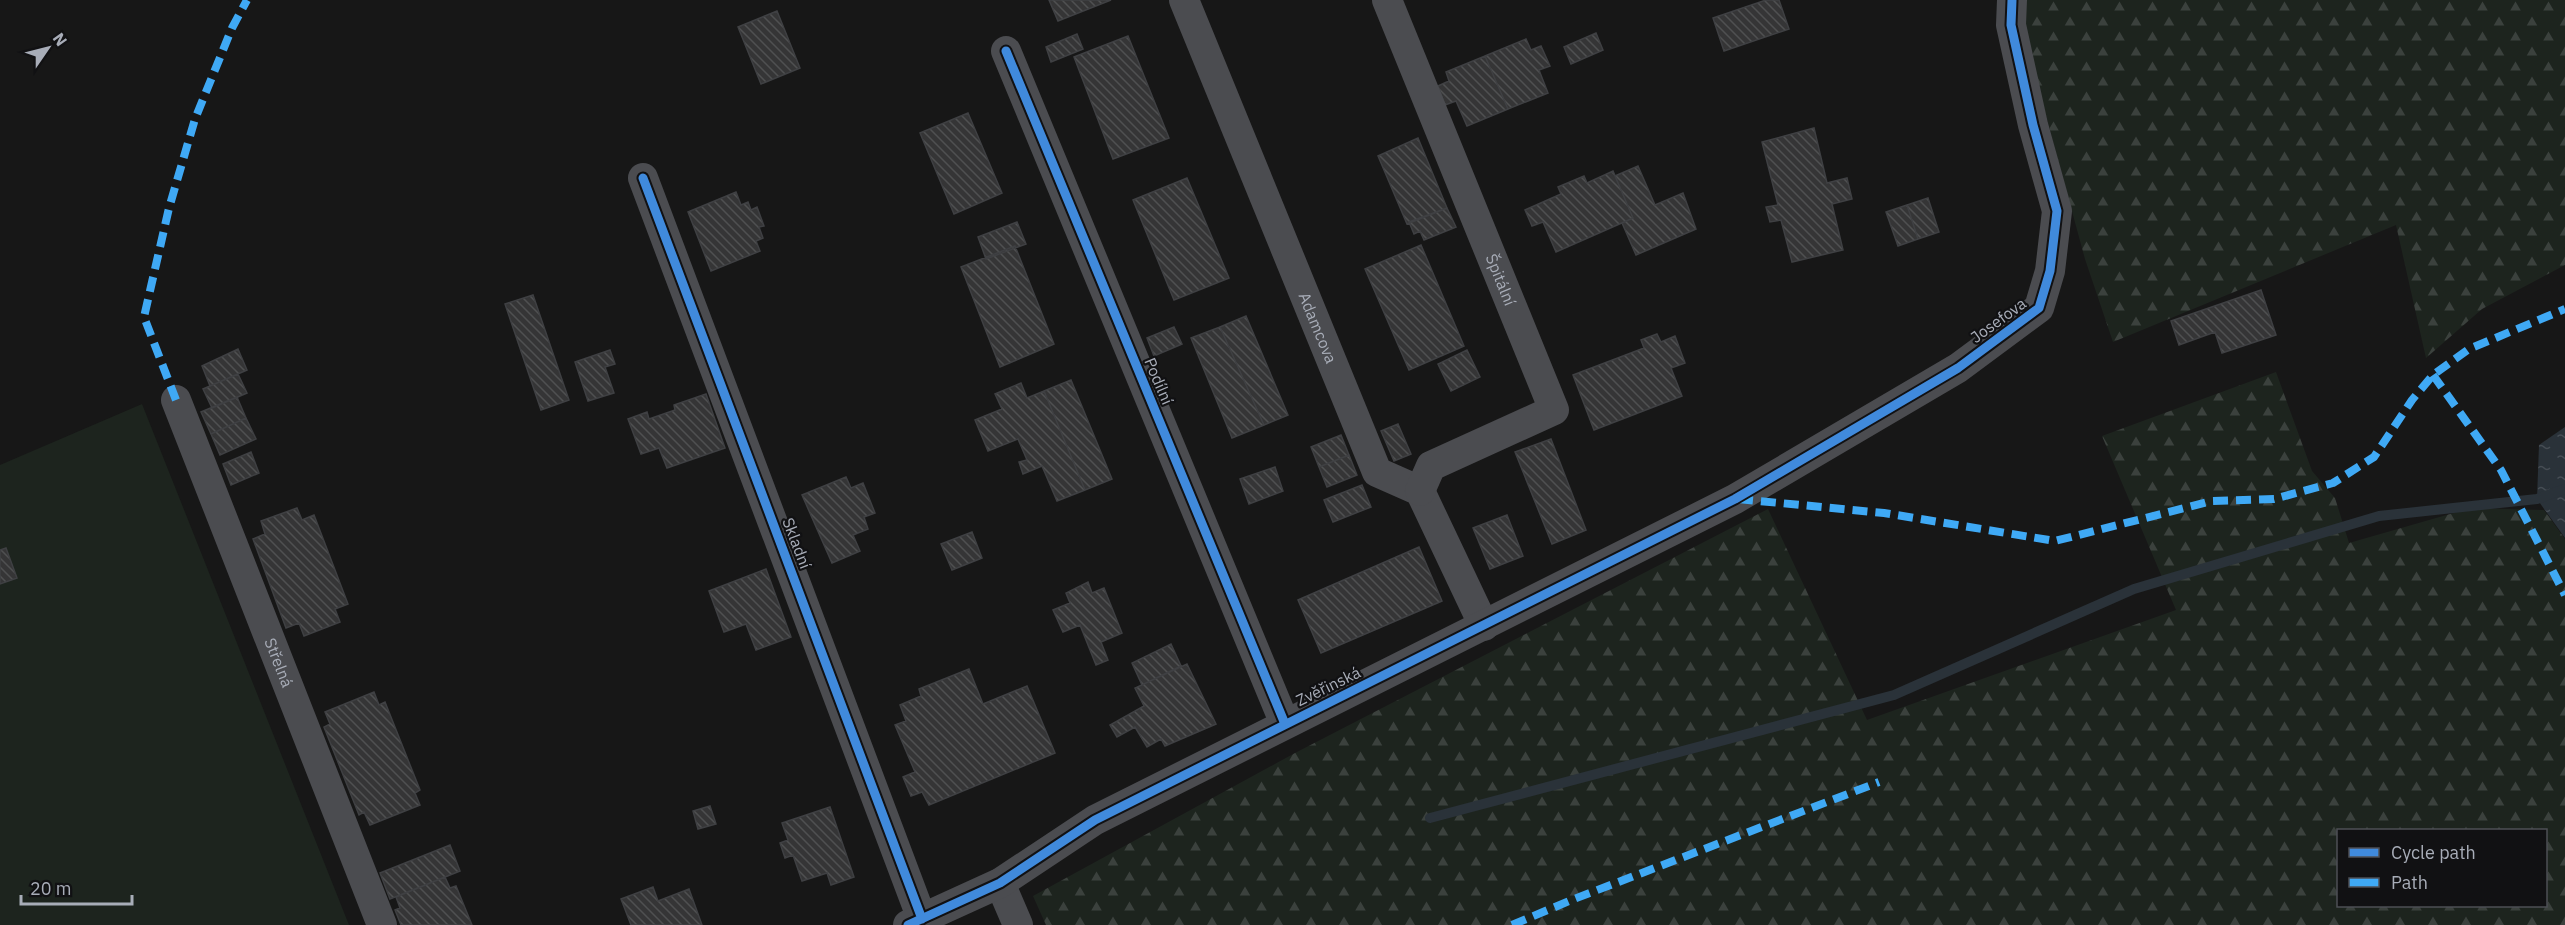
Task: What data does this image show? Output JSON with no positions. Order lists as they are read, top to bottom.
{
  "streets": {
    "street": [
      "Špitální",
      "Josefova",
      "Adamcova",
      "Podílní",
      "Skladní",
      "Střelná",
      "Zvěřinská"
    ]
  },
  "crossings": [
    ["Špitální", "Adamcova"],
    ["Josefova", "Zvěřinská"],
    ["Podílní", "Zvěřinská"],
    ["Skladní", "Zvěřinská"]
  ],
  "legend": ["Cycle path", "Path"],
  "scale_bar": "20 m",
  "north": "top right"
}
